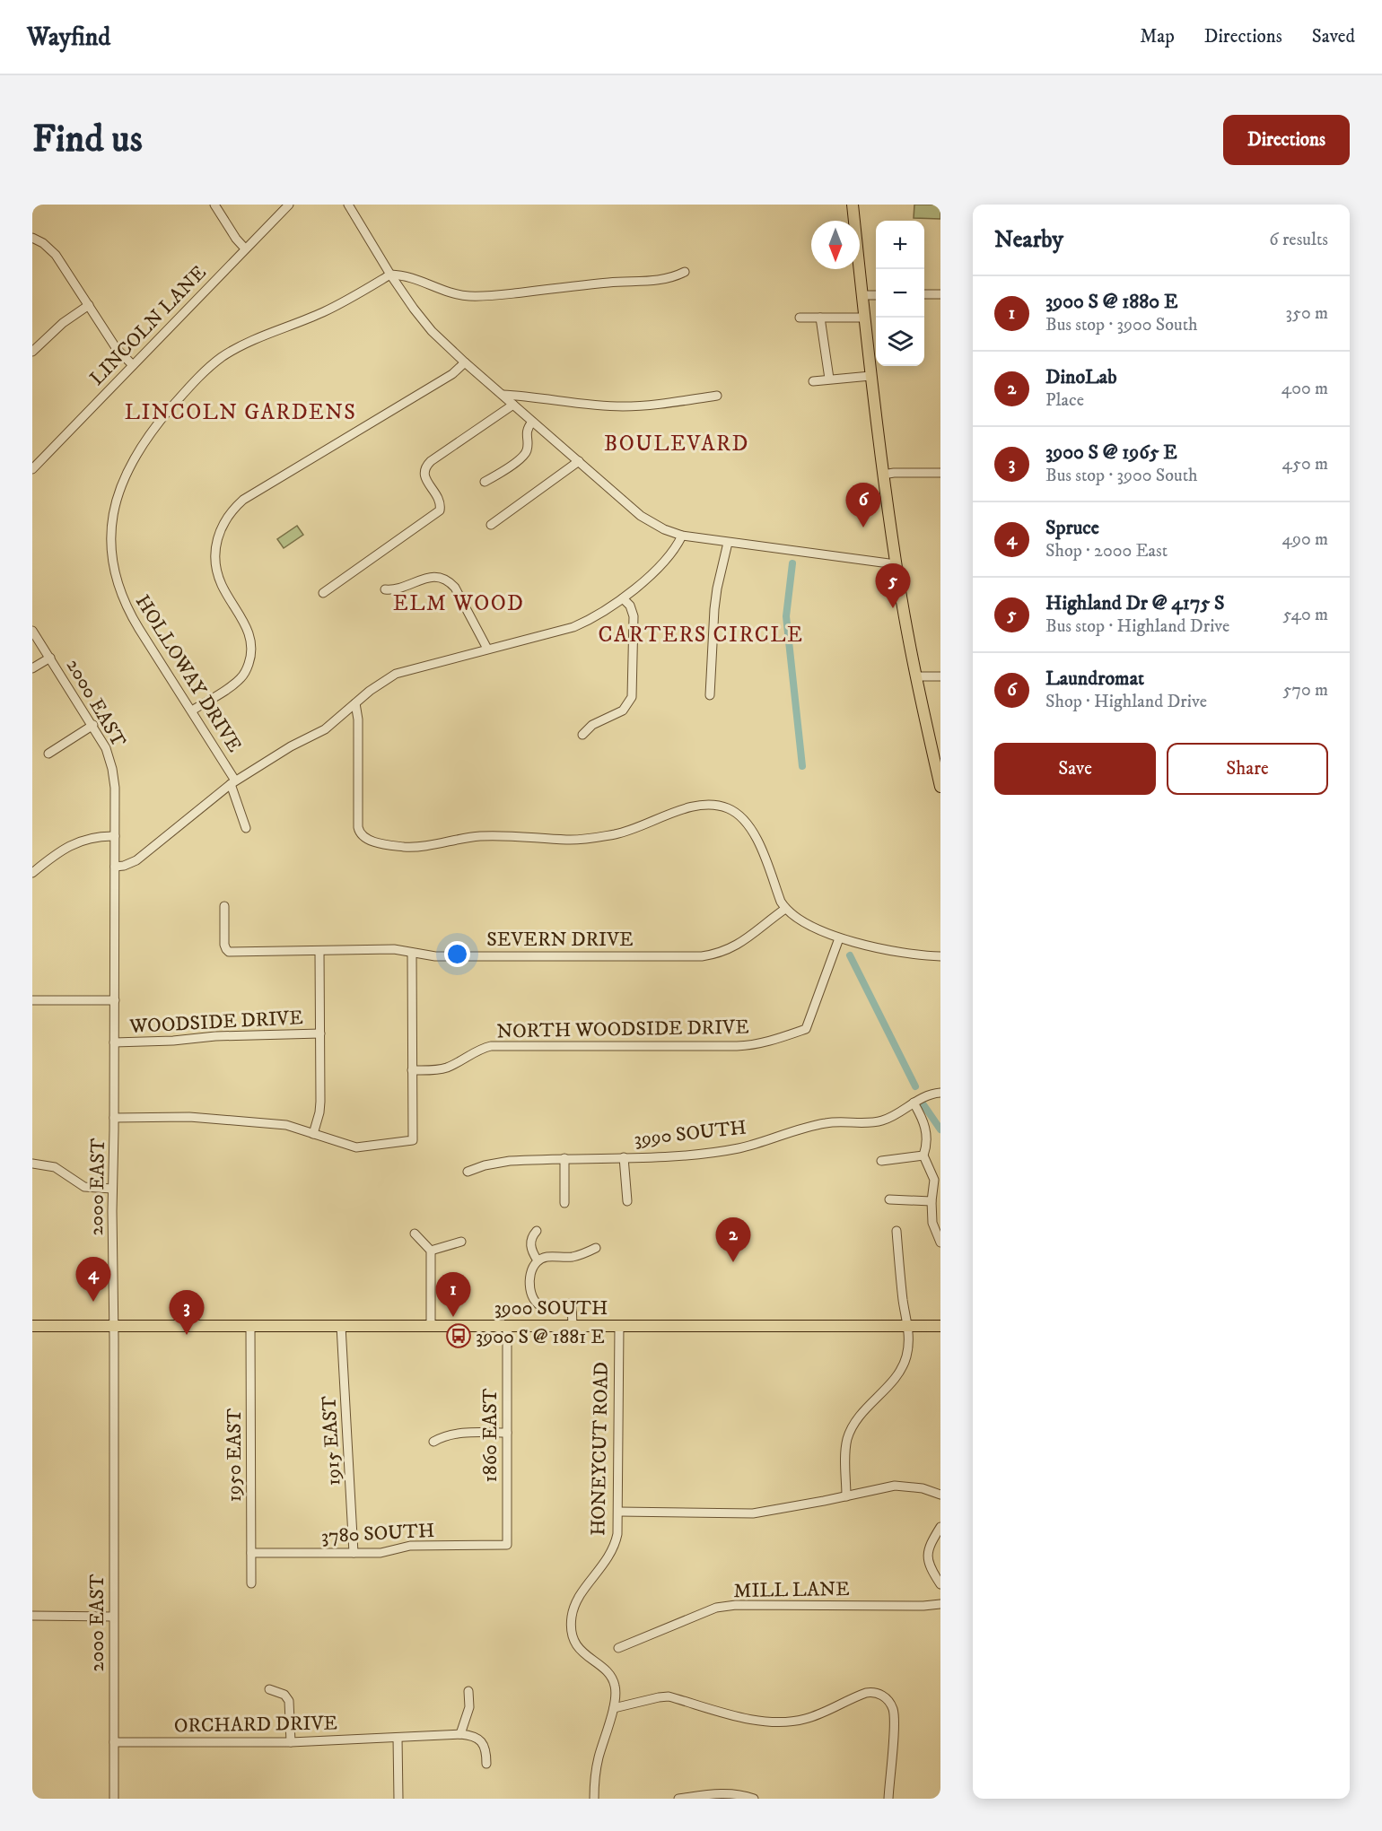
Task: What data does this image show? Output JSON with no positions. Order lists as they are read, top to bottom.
{
  "streets": {
    "main road": ["3900 SOUTH"],
    "street": [
      "LINCOLN LANE",
      "HOLLOWAY DRIVE",
      "2000 EAST",
      "SEVERN DRIVE",
      "WOODSIDE DRIVE",
      "NORTH WOODSIDE DRIVE",
      "3990 SOUTH",
      "1860 EAST",
      "1915 EAST",
      "HONEYCUT ROAD",
      "1950 EAST",
      "3780 SOUTH",
      "MILL LANE",
      "ORCHARD DRIVE"
    ]
  },
  "crossings": [
    ["2000 EAST", "WOODSIDE DRIVE"],
    ["2000 EAST", "3900 SOUTH"],
    ["2000 EAST", "ORCHARD DRIVE"],
    ["3900 SOUTH", "1860 EAST"],
    ["3900 SOUTH", "1915 EAST"],
    ["3900 SOUTH", "HONEYCUT ROAD"],
    ["3900 SOUTH", "1950 EAST"],
    ["1860 EAST", "3780 SOUTH"],
    ["1915 EAST", "3780 SOUTH"],
    ["1950 EAST", "3780 SOUTH"]
  ],
  "districts": [
    "LINCOLN GARDENS",
    "BOULEVARD",
    "ELM WOOD",
    "CARTERS CIRCLE"
  ],
  "places": {
    "bus stop": ["3900 S @ 1881 E"]
  },
  "north": "bottom",
  "page": {
    "header": "Wayfind",
    "nav": ["Map", "Directions", "Saved"],
    "buttons": [
      "Directions",
      ["Save", "Share"]
    ],
    "title": "Find us",
    "heading": ["Nearby", "6 results"],
    "map_buttons": ["+", "−"],
    "list": [
      {
        "mark": "1",
        "name": "3900 S @ 1880 E",
        "note": "Bus stop · 3900 South",
        "value": "350 m"
      },
      {
        "mark": "2",
        "name": "DinoLab",
        "note": "Place",
        "value": "400 m"
      },
      {
        "mark": "3",
        "name": "3900 S @ 1965 E",
        "note": "Bus stop · 3900 South",
        "value": "450 m"
      },
      {
        "mark": "4",
        "name": "Spruce",
        "note": "Shop · 2000 East",
        "value": "490 m"
      },
      {
        "mark": "5",
        "name": "Highland Dr @ 4175 S",
        "note": "Bus stop · Highland Drive",
        "value": "540 m"
      },
      {
        "mark": "6",
        "name": "Laundromat",
        "note": "Shop · Highland Drive",
        "value": "570 m"
      }
    ],
    "pins": [
      "6",
      "5",
      "2",
      "4",
      "1",
      "3"
    ]
  }
}
